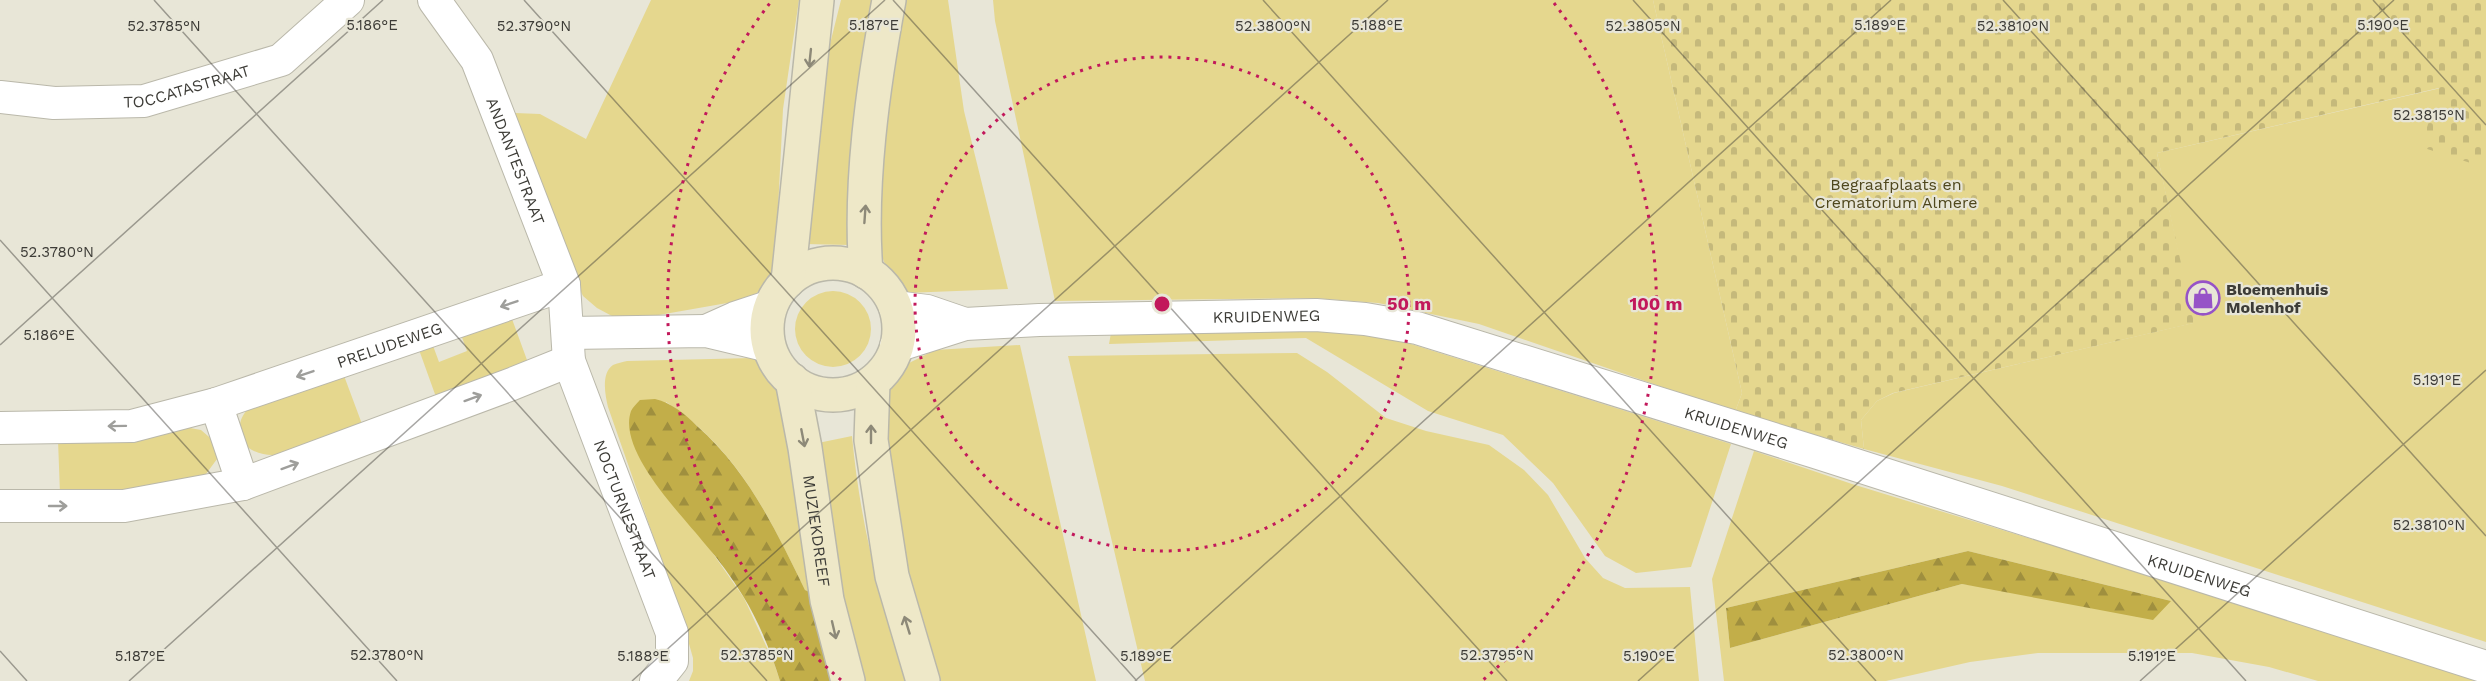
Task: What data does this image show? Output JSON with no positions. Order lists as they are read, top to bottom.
{
  "streets": {
    "main road": ["MUZIEKDREEF"],
    "street": [
      "TOCCATASTRAAT",
      "ANDANTESTRAAT",
      "KRUIDENWEG",
      "PRELUDEWEG",
      "NOCTURNESTRAAT"
    ]
  },
  "crossings": [
    ["ANDANTESTRAAT", "PRELUDEWEG"],
    ["ANDANTESTRAAT", "NOCTURNESTRAAT"],
    ["KRUIDENWEG", "MUZIEKDREEF"]
  ],
  "parks": ["Begraafplaats en Crematorium Almere"],
  "places": {
    "shop": ["Bloemenhuis Molenhof"]
  },
  "coordinates": [
    "5.186°E",
    "5.187°E",
    "5.188°E",
    "5.189°E",
    "5.190°E",
    "52.3785°N",
    "52.3790°N",
    "52.3810°N",
    "52.3800°N",
    "52.3805°N",
    "52.3815°N",
    "52.3780°N",
    "5.191°E",
    "52.3795°N"
  ],
  "rings": ["50 m", "100 m"]
}
